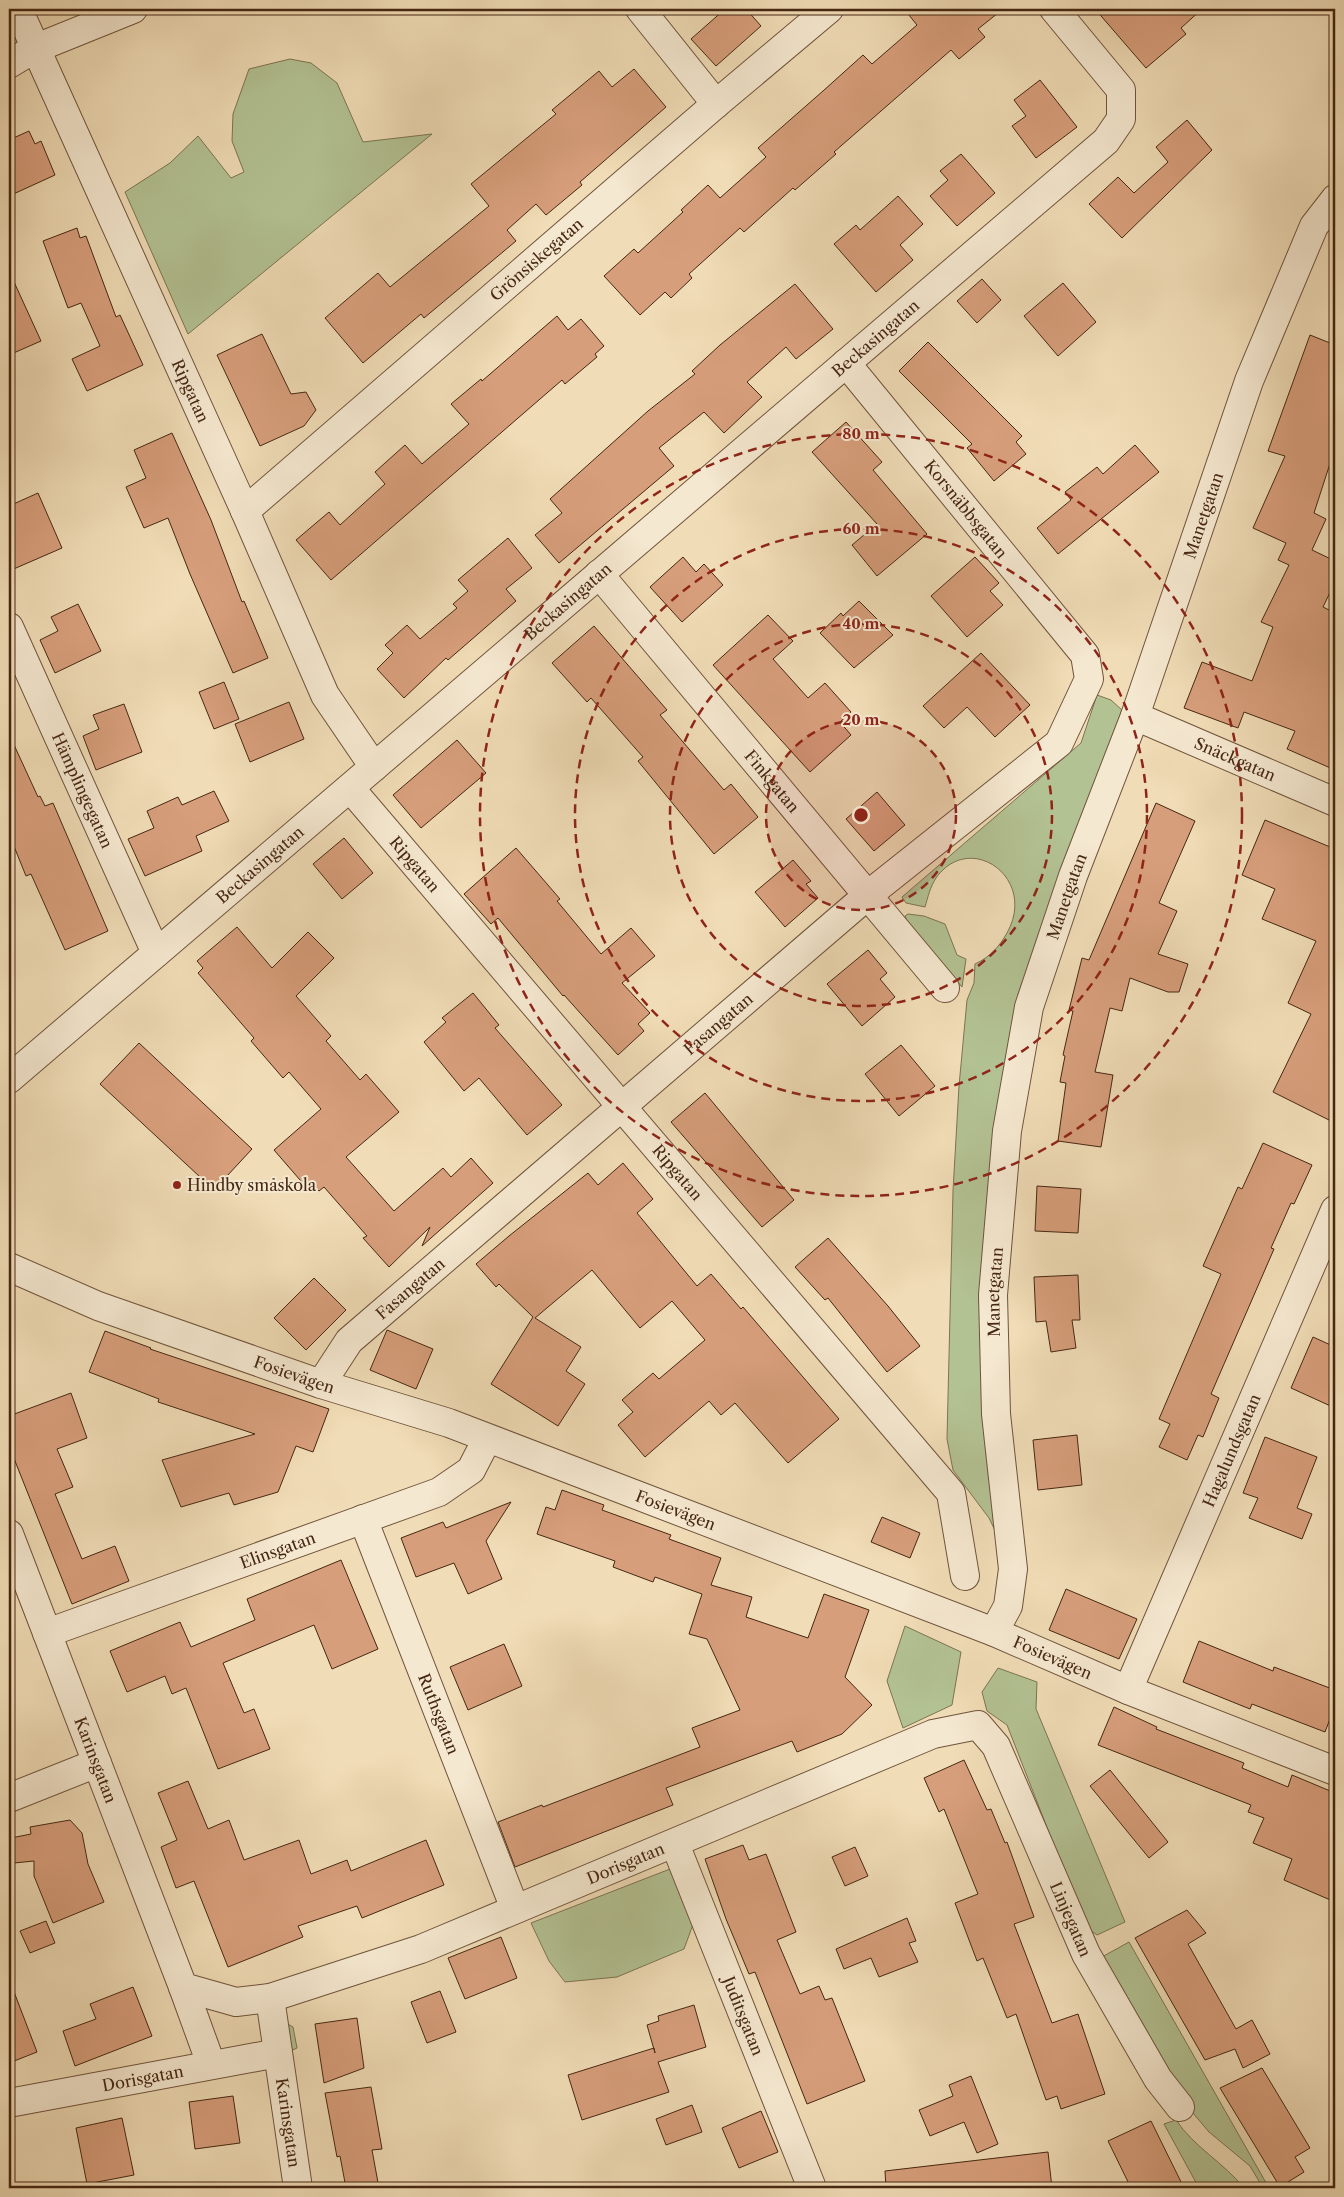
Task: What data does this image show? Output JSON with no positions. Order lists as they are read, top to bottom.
{
  "streets": {
    "street": [
      "Grönsiskegatan",
      "Beckasingatan",
      "Ripgatan",
      "Korsnäbbsgatan",
      "Manetgatan",
      "Snäckgatan",
      "Finkgatan",
      "Hämplingegatan",
      "Fasangatan",
      "Fosievägen",
      "Hagalundsgatan",
      "Elinsgatan",
      "Ruthsgatan",
      "Karinsgatan",
      "Dorisgatan",
      "Linjegatan",
      "Juditsgatan"
    ]
  },
  "crossings": [
    ["Grönsiskegatan", "Ripgatan"],
    ["Beckasingatan", "Ripgatan"],
    ["Beckasingatan", "Korsnäbbsgatan"],
    ["Beckasingatan", "Finkgatan"],
    ["Beckasingatan", "Hämplingegatan"],
    ["Ripgatan", "Fasangatan"],
    ["Korsnäbbsgatan", "Fasangatan"],
    ["Manetgatan", "Snäckgatan"],
    ["Manetgatan", "Fosievägen"],
    ["Finkgatan", "Fasangatan"],
    ["Fasangatan", "Fosievägen"],
    ["Fosievägen", "Hagalundsgatan"],
    ["Fosievägen", "Elinsgatan"],
    ["Elinsgatan", "Ruthsgatan"],
    ["Elinsgatan", "Karinsgatan"],
    ["Ruthsgatan", "Dorisgatan"],
    ["Karinsgatan", "Dorisgatan"],
    ["Dorisgatan", "Linjegatan"],
    ["Dorisgatan", "Juditsgatan"]
  ],
  "places": ["Hindby småskola"],
  "rings": [
    "80 m",
    "60 m",
    "40 m",
    "20 m"
  ]
}
